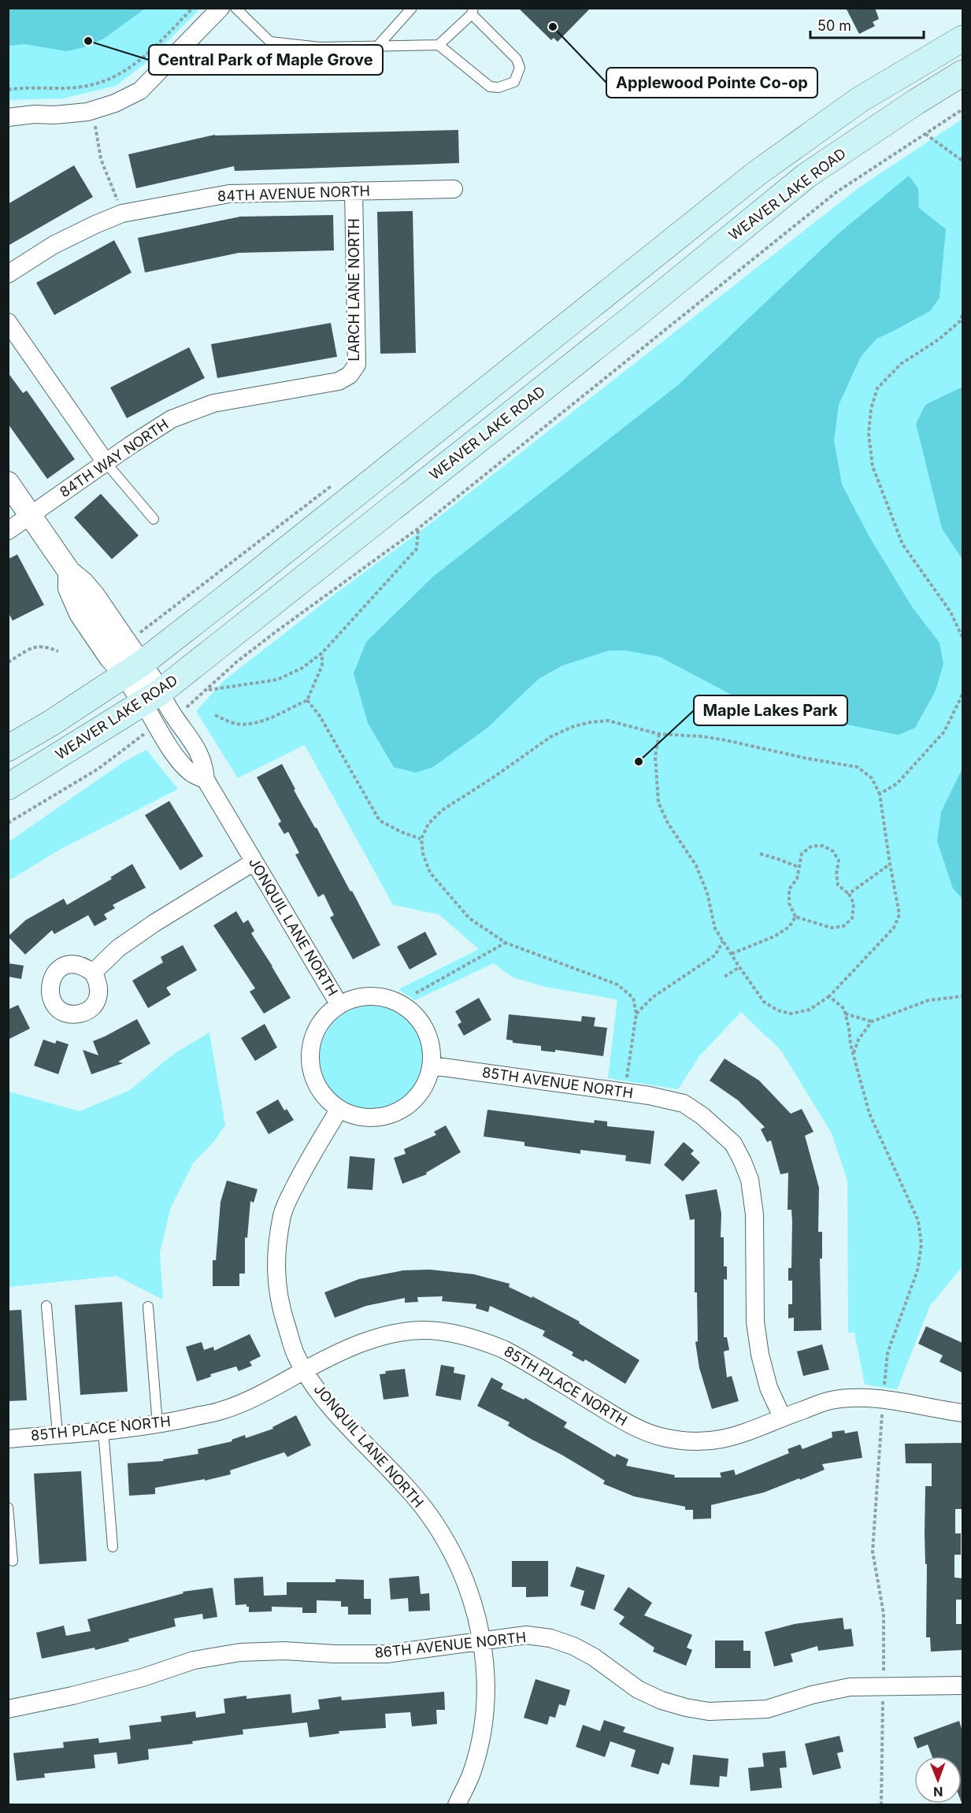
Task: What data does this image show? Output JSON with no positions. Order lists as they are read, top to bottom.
{
  "streets": {
    "main road": ["WEAVER LAKE ROAD"],
    "street": [
      "84TH AVENUE NORTH",
      "LARCH LANE NORTH",
      "84TH WAY NORTH",
      "JONQUIL LANE NORTH",
      "85TH AVENUE NORTH",
      "85TH PLACE NORTH",
      "86TH AVENUE NORTH"
    ]
  },
  "crossings": [
    ["84TH AVENUE NORTH", "LARCH LANE NORTH"],
    ["WEAVER LAKE ROAD", "JONQUIL LANE NORTH"],
    ["LARCH LANE NORTH", "84TH WAY NORTH"],
    ["84TH WAY NORTH", "JONQUIL LANE NORTH"],
    ["JONQUIL LANE NORTH", "85TH AVENUE NORTH"],
    ["JONQUIL LANE NORTH", "85TH PLACE NORTH"],
    ["JONQUIL LANE NORTH", "86TH AVENUE NORTH"],
    ["85TH AVENUE NORTH", "85TH PLACE NORTH"]
  ],
  "places": ["Applewood Pointe Co-op", "Central Park of Maple Grove", "Maple Lakes Park"],
  "scale_bar": "50 m",
  "north": "bottom"
}
